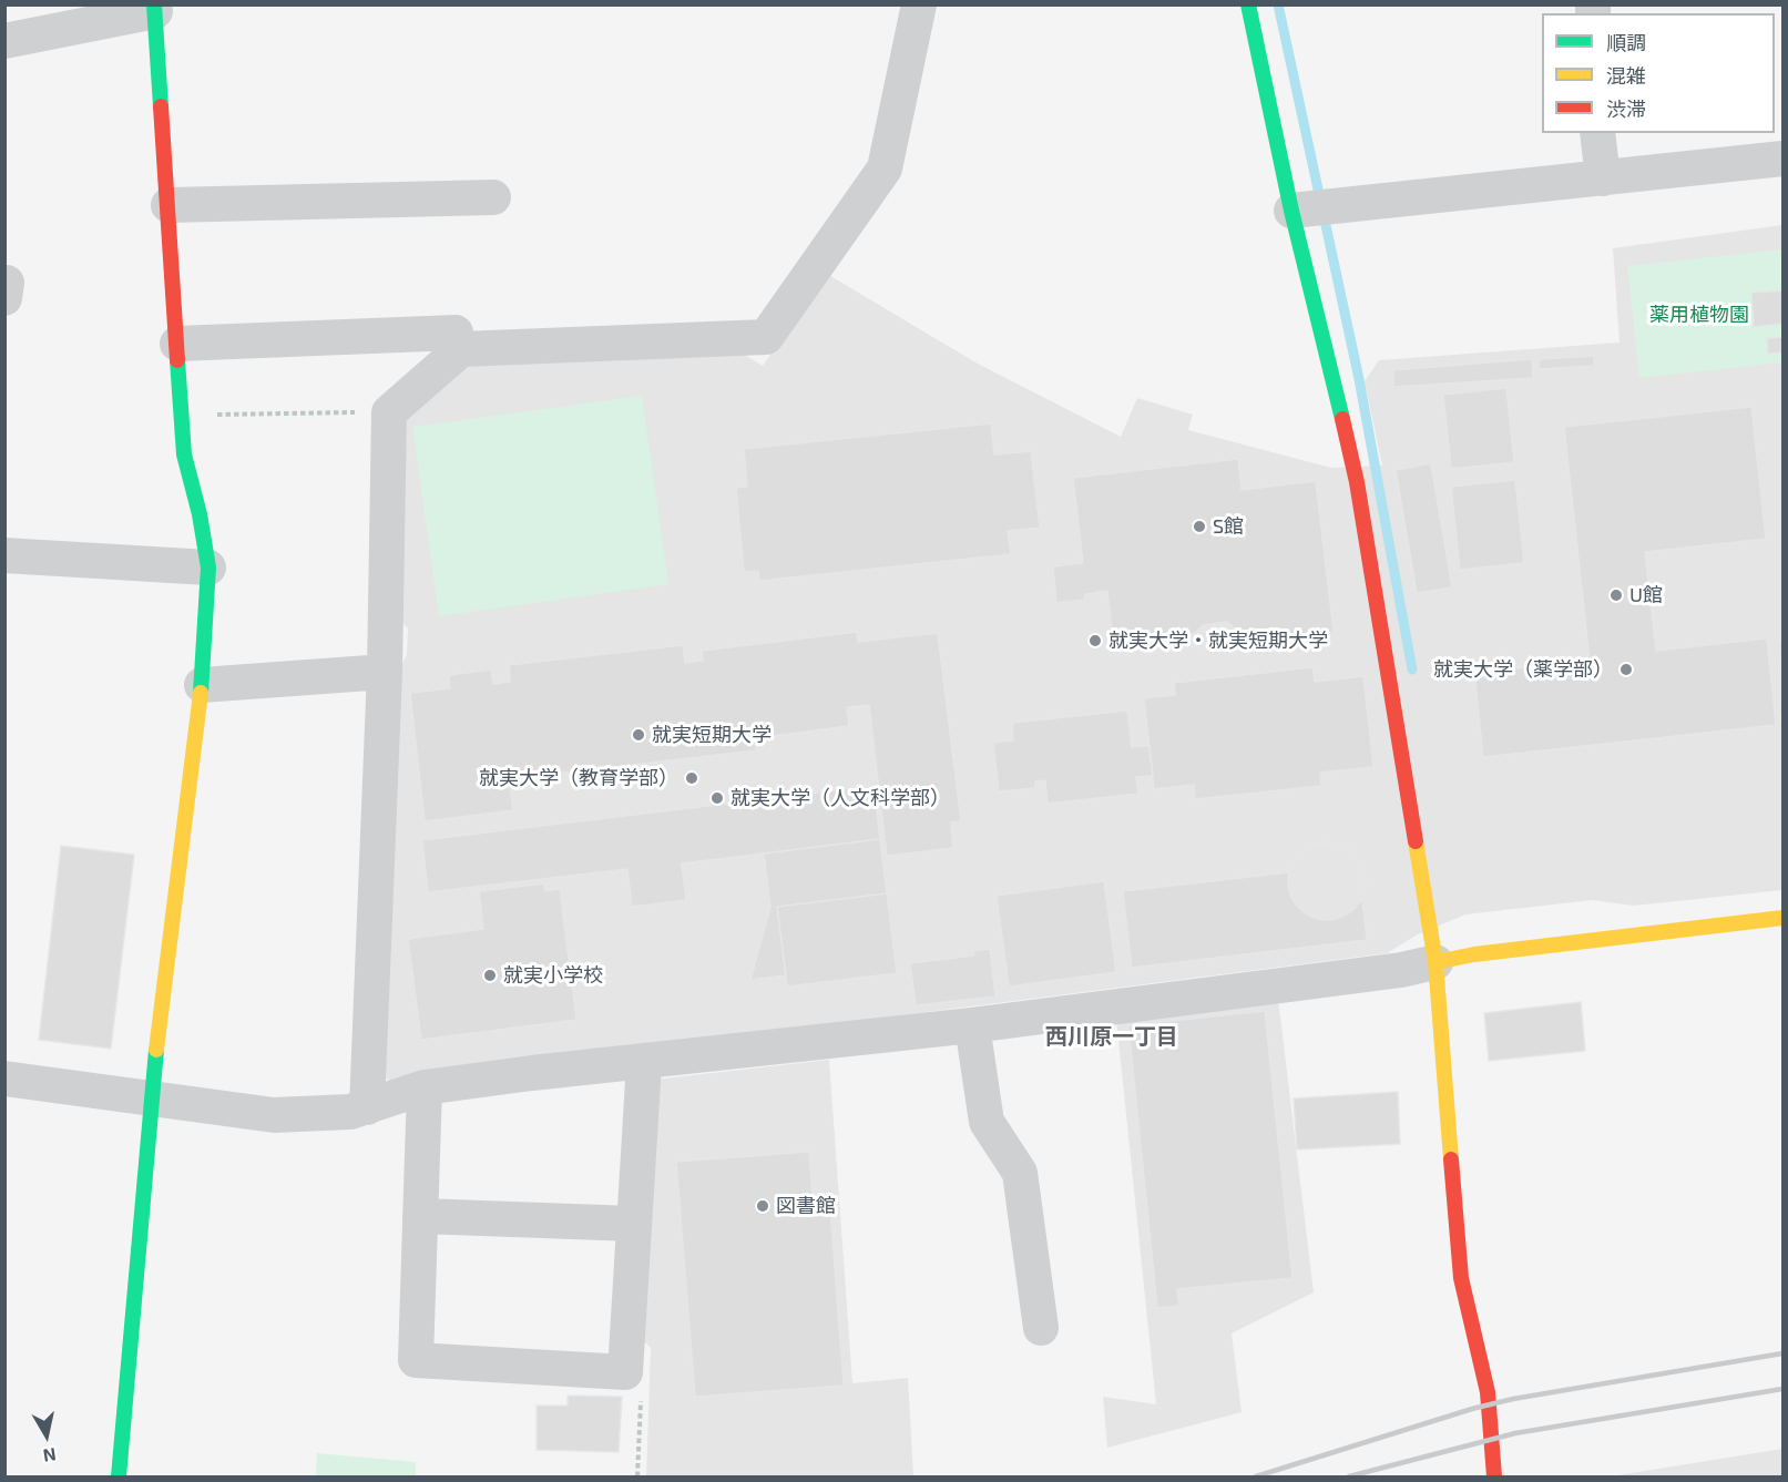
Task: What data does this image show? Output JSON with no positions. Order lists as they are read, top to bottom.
{
  "districts": ["西川原一丁目"],
  "parks": ["薬用植物園"],
  "places": [
    "S館",
    "U館",
    "就実大学・就実短期大学",
    "就実大学（薬学部）",
    "就実短期大学",
    "就実大学（教育学部）",
    "就実大学（人文科学部）",
    "就実小学校",
    "図書館"
  ],
  "legend": ["順調", "混雑", "渋滞"],
  "north": "bottom"
}
